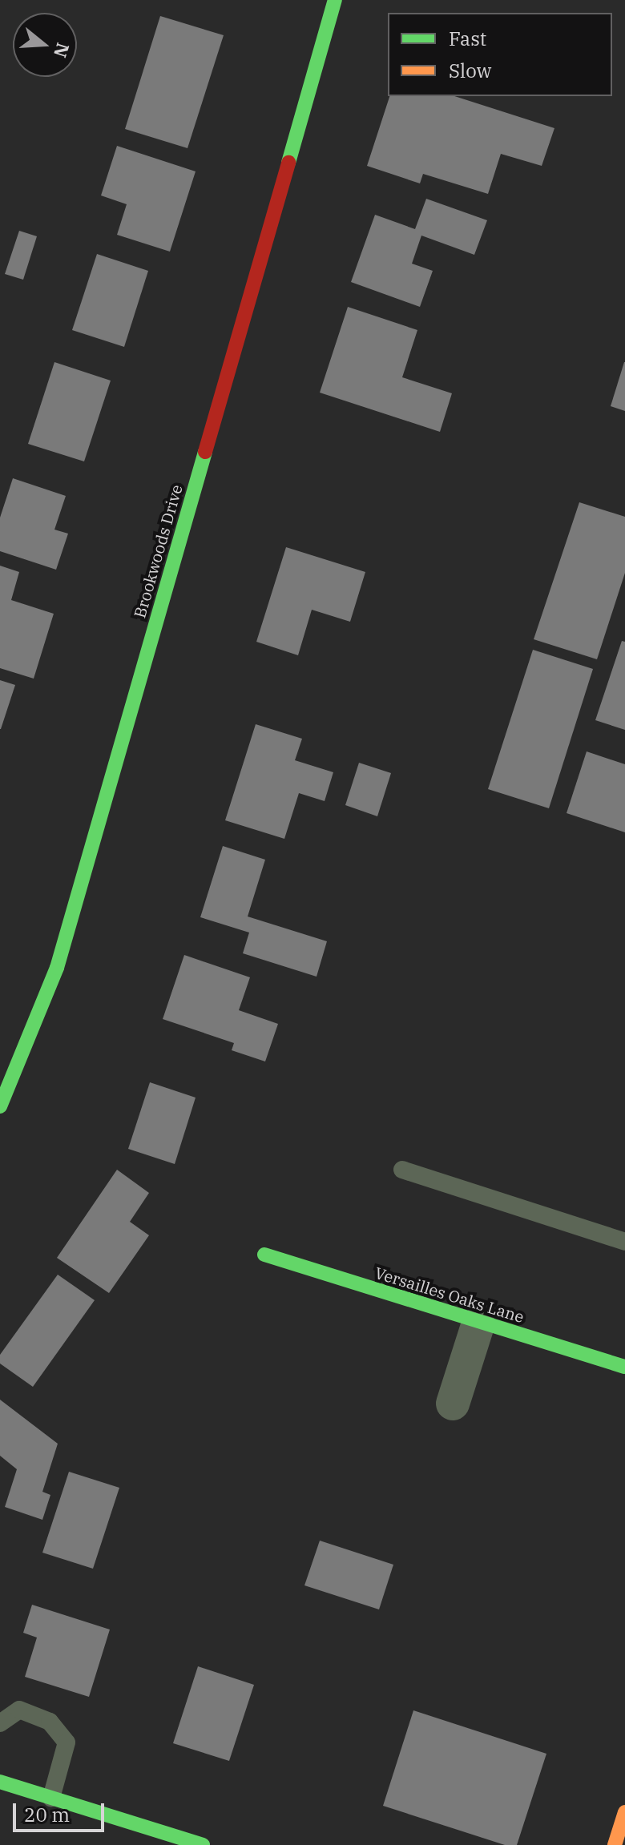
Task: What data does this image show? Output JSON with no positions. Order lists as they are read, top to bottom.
{
  "streets": {
    "street": ["Brookwoods Drive", "Versailles Oaks Lane"]
  },
  "legend": ["Fast", "Slow"],
  "scale_bar": "20 m",
  "north": "right"
}
